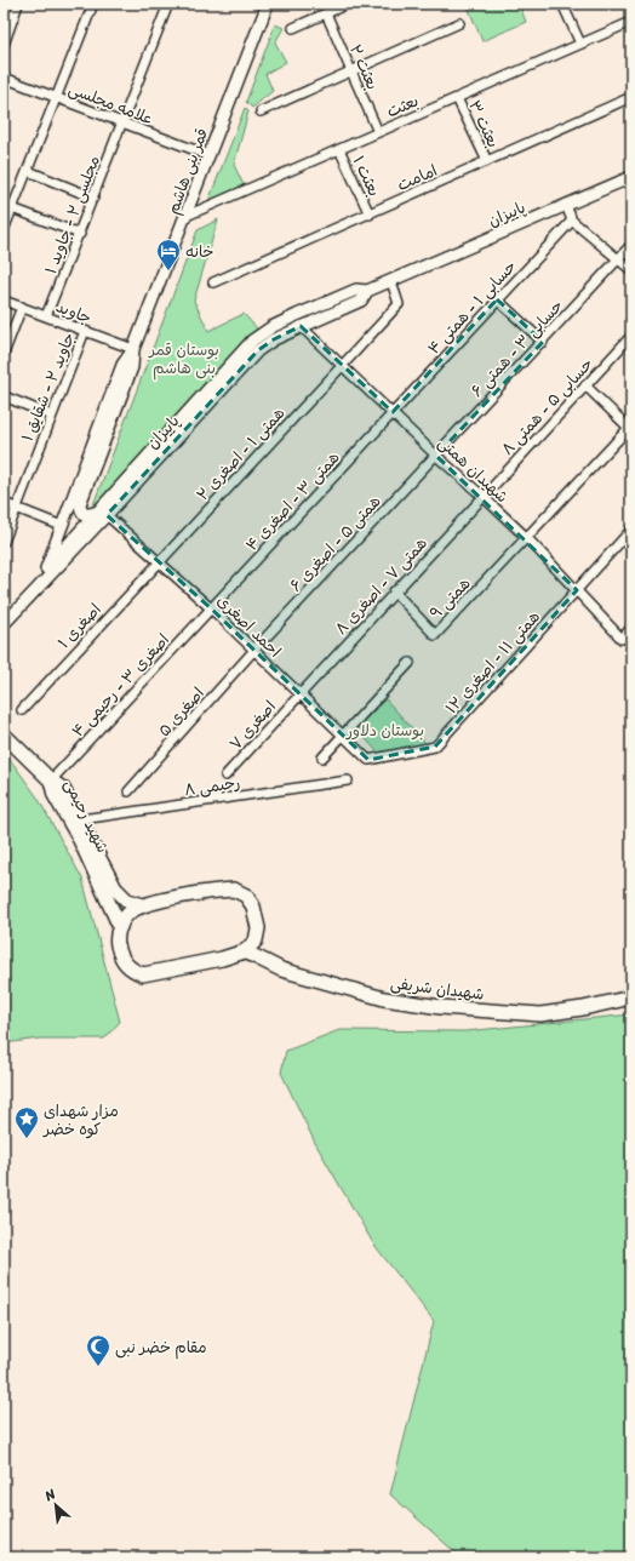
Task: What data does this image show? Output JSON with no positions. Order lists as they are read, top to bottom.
{
  "streets": {
    "main road": ["شهید رحیمی", "شهیدان شریفی"],
    "street": [
      "بعثت ۲",
      "علامه مجلسی",
      "بعثت",
      "بعثت ۳",
      "قمر بنی هاشم",
      "بعثت ۱",
      "امامت",
      "پاییزان",
      "مجلسی ۲ - جاوید ۱",
      "حسابی ۱ - همتی ۴",
      "جاوید",
      "حسابی ۳ - همتی ۶",
      "جاوید ۲ - شقایق ۱",
      "حسابی ۵ - همتی ۸",
      "همتی ۱ - اصغری ۲",
      "شهیدان همتی",
      "همتی ۳ - اصغری ۴",
      "همتی ۵ - اصغری ۶",
      "همتی ۷ - اصغری ۸",
      "همتی ۹",
      "اصغری ۱",
      "احمد اصغری",
      "همتی ۱۱ - اصغری ۱۲",
      "اصغری ۳ - رحیمی ۴",
      "اصغری ۵",
      "اصغری ۷",
      "رحیمی ۸"
    ]
  },
  "crossings": [
    ["بعثت ۲", "بعثت"],
    ["علامه مجلسی", "قمر بنی هاشم"],
    ["علامه مجلسی", "مجلسی ۲ - جاوید ۱"],
    ["بعثت", "بعثت ۳"],
    ["بعثت", "قمر بنی هاشم"],
    ["بعثت", "بعثت ۱"],
    ["بعثت ۳", "امامت"],
    ["قمر بنی هاشم", "پاییزان"],
    ["قمر بنی هاشم", "جاوید"],
    ["قمر بنی هاشم", "احمد اصغری"],
    ["بعثت ۱", "امامت"],
    ["پاییزان", "همتی ۱ - اصغری ۲"],
    ["پاییزان", "شهیدان همتی"],
    ["پاییزان", "احمد اصغری"],
    ["مجلسی ۲ - جاوید ۱", "جاوید"],
    ["حسابی ۱ - همتی ۴", "شهیدان همتی"],
    ["حسابی ۱ - همتی ۴", "همتی ۳ - اصغری ۴"],
    ["جاوید", "جاوید ۲ - شقایق ۱"],
    ["حسابی ۳ - همتی ۶", "شهیدان همتی"],
    ["حسابی ۳ - همتی ۶", "همتی ۵ - اصغری ۶"],
    ["حسابی ۵ - همتی ۸", "شهیدان همتی"],
    ["حسابی ۵ - همتی ۸", "همتی ۷ - اصغری ۸"],
    ["همتی ۱ - اصغری ۲", "شهیدان همتی"],
    ["همتی ۱ - اصغری ۲", "اصغری ۱"],
    ["همتی ۱ - اصغری ۲", "احمد اصغری"],
    ["شهیدان همتی", "همتی ۳ - اصغری ۴"],
    ["شهیدان همتی", "همتی ۵ - اصغری ۶"],
    ["شهیدان همتی", "همتی ۷ - اصغری ۸"],
    ["شهیدان همتی", "همتی ۹"],
    ["شهیدان همتی", "همتی ۱۱ - اصغری ۱۲"],
    ["همتی ۳ - اصغری ۴", "احمد اصغری"],
    ["همتی ۳ - اصغری ۴", "اصغری ۳ - رحیمی ۴"],
    ["همتی ۵ - اصغری ۶", "احمد اصغری"],
    ["همتی ۵ - اصغری ۶", "اصغری ۵"],
    ["همتی ۷ - اصغری ۸", "همتی ۹"],
    ["همتی ۷ - اصغری ۸", "احمد اصغری"],
    ["همتی ۷ - اصغری ۸", "اصغری ۷"],
    ["اصغری ۱", "احمد اصغری"],
    ["احمد اصغری", "همتی ۱۱ - اصغری ۱۲"],
    ["احمد اصغری", "اصغری ۳ - رحیمی ۴"],
    ["احمد اصغری", "اصغری ۵"],
    ["احمد اصغری", "اصغری ۷"],
    ["اصغری ۳ - رحیمی ۴", "شهید رحیمی"]
  ],
  "parks": ["بوستان قمر بنی هاشم", "بوستان دلاور"],
  "places": {
    "hotel": ["خانه"],
    "place": ["مزار شهدای کوه خضر"],
    "mosque": ["مقام خضر نبی"]
  },
  "north": "top left"
}
